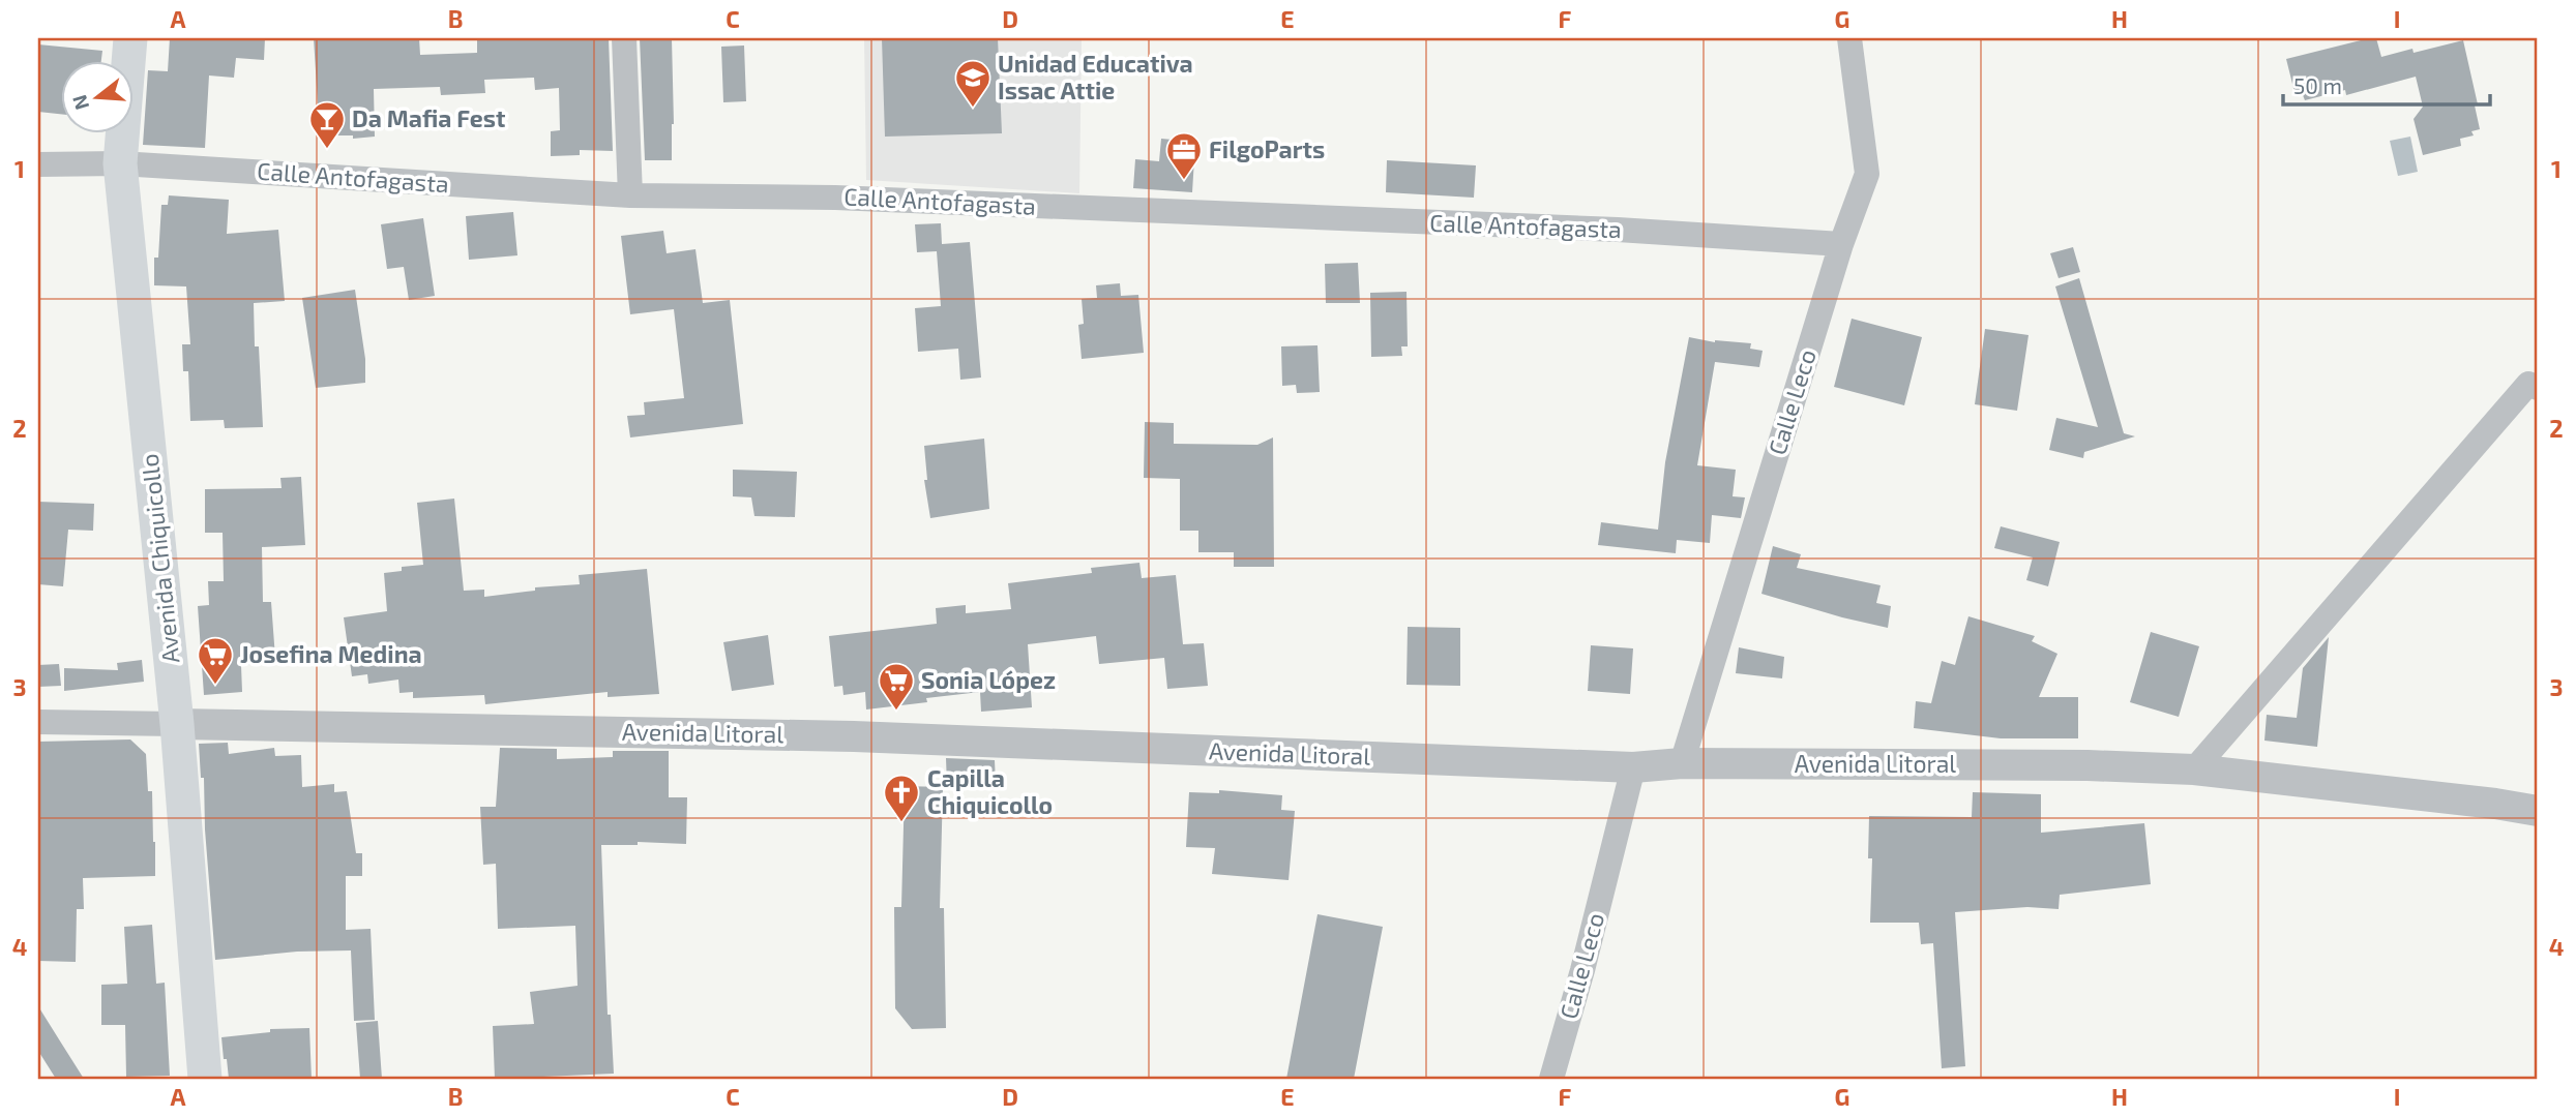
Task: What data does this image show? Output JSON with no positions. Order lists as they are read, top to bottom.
{
  "streets": {
    "main road": ["Avenida Chiquicollo"],
    "street": ["Calle Antofagasta", "Calle Leco", "Avenida Litoral"]
  },
  "crossings": [
    ["Calle Antofagasta", "Calle Leco"],
    ["Calle Antofagasta", "Avenida Chiquicollo"],
    ["Calle Leco", "Avenida Litoral"],
    ["Avenida Chiquicollo", "Avenida Litoral"]
  ],
  "places": {
    "school or university": ["Unidad Educativa Issac Attie"],
    "bar": ["Da Mafia Fest"],
    "office": ["FilgoParts"],
    "supermarket": ["Josefina Medina", "Sonia López"],
    "church": ["Capilla Chiquicollo"]
  },
  "scale_bar": "50 m",
  "north": "left",
  "grid": {
    "columns": [
      "A",
      "B",
      "C",
      "D",
      "E",
      "F",
      "G",
      "H",
      "I"
    ],
    "rows": [
      "1",
      "2",
      "3",
      "4"
    ]
  }
}
